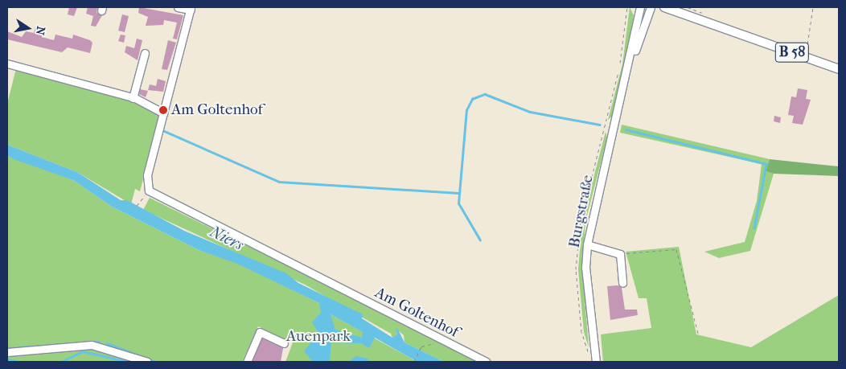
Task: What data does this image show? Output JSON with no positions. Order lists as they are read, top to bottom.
{
  "streets": {
    "main road": ["B 58"],
    "street": ["Burgstraße", "Am Goltenhof"]
  },
  "water": ["Niers"],
  "parks": ["Auenpark"],
  "places": ["Am Goltenhof"],
  "north": "right"
}
